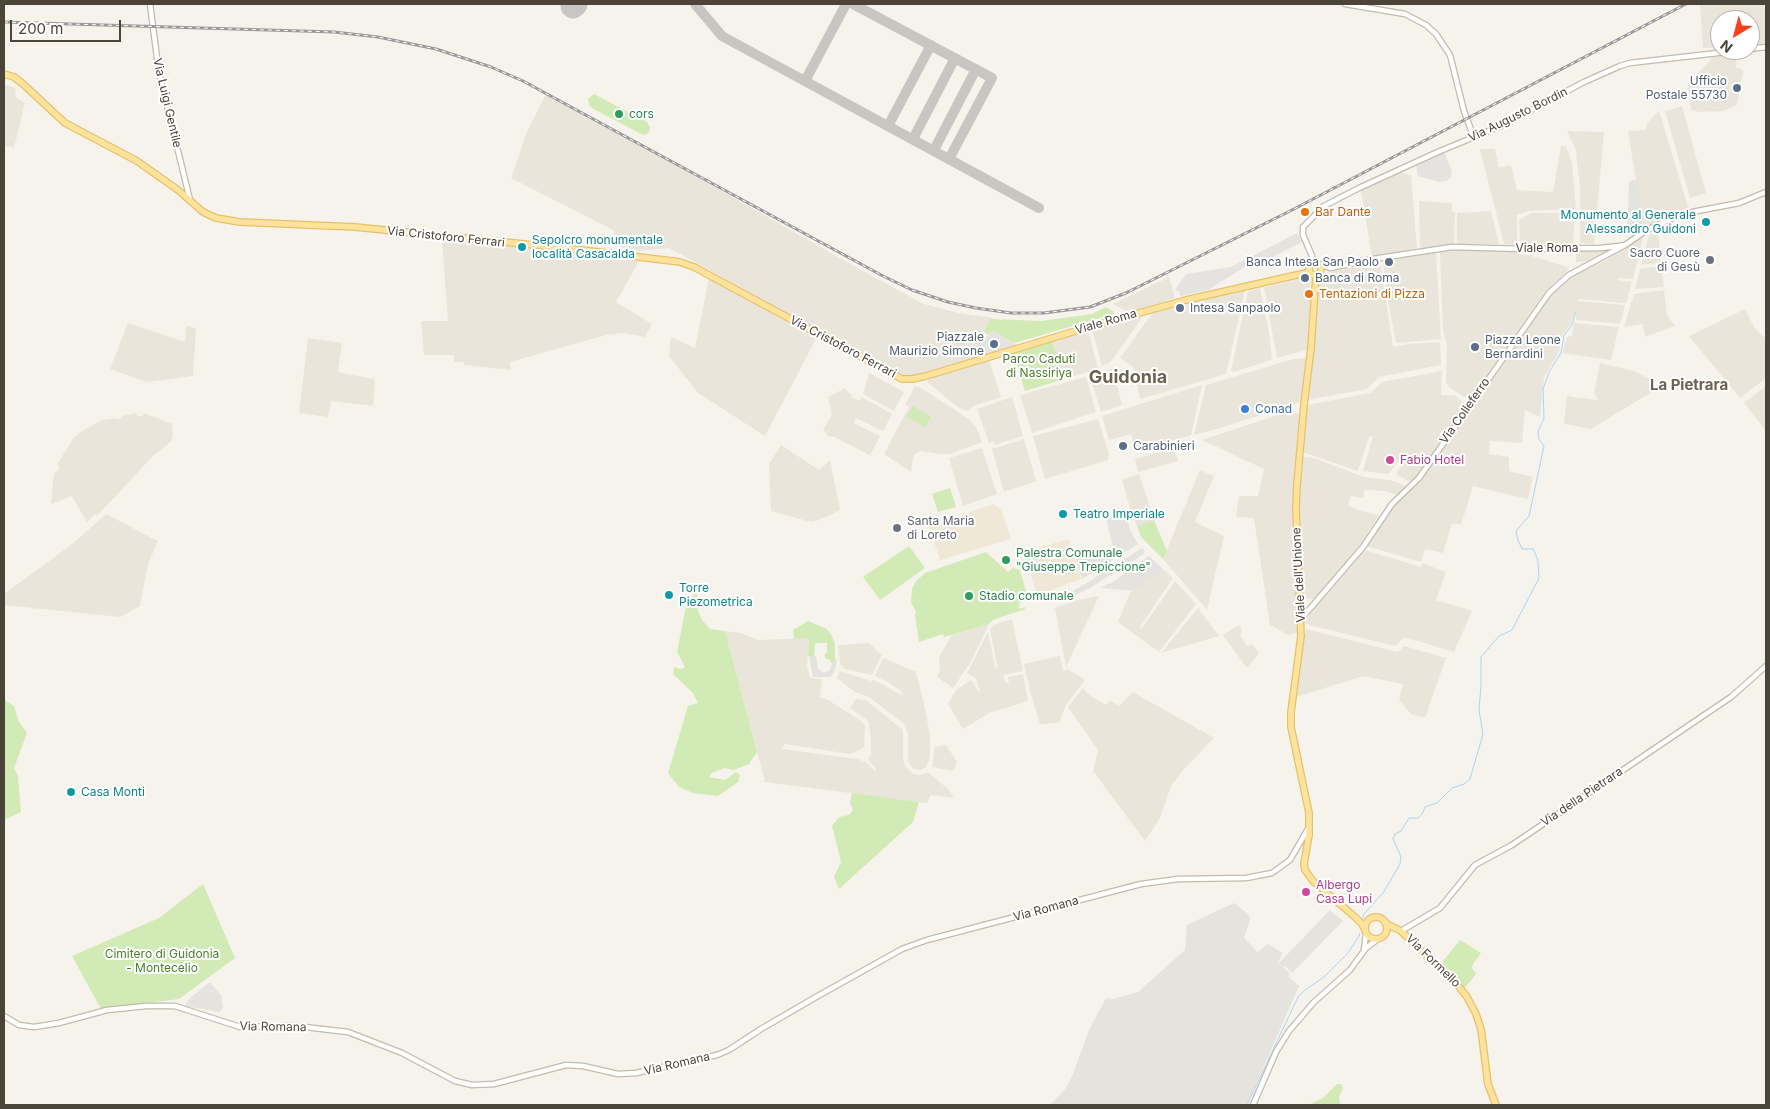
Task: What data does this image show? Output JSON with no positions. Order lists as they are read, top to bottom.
{
  "streets": {
    "main road": [
      "Via Cristoforo Ferrari",
      "Viale Roma",
      "Viale dell'Unione",
      "Via Formello"
    ],
    "street": [
      "Via Luigi Gentile",
      "Via Augusto Bordin",
      "Via Colleferro",
      "Via della Pietrara",
      "Via Romana"
    ]
  },
  "crossings": [
    ["Via Luigi Gentile", "Via Cristoforo Ferrari"],
    ["Via Augusto Bordin", "Viale Roma"],
    ["Via Cristoforo Ferrari", "Viale Roma"],
    ["Viale Roma", "Via Colleferro"],
    ["Via Colleferro", "Viale dell'Unione"],
    ["Viale dell'Unione", "Via Romana"],
    ["Via della Pietrara", "Via Formello"]
  ],
  "districts": ["Guidonia", "La Pietrara"],
  "parks": ["Parco Caduti di Nassiriya", "Cimitero di Guidonia - Montecelio"],
  "places": [
    "Ufficio Postale 55730",
    "cors",
    "Bar Dante",
    "Monumento al Generale Alessandro Guidoni",
    "Sepolcro monumentale località Casacalda",
    "Sacro Cuore di Gesù",
    "Banca Intesa San Paolo",
    "Banca di Roma",
    "Tentazioni di Pizza",
    "Intesa Sanpaolo",
    "Piazzale Maurizio Simone",
    "Piazza Leone Bernardini",
    "Conad",
    "Carabinieri",
    "Fabio Hotel",
    "Teatro Imperiale",
    "Santa Maria di Loreto",
    "Palestra Comunale \"Giuseppe Trepiccione\"",
    "Torre Piezometrica",
    "Stadio comunale",
    "Casa Monti",
    "Albergo Casa Lupi"
  ],
  "scale_bar": "200 m",
  "north": "bottom left"
}
